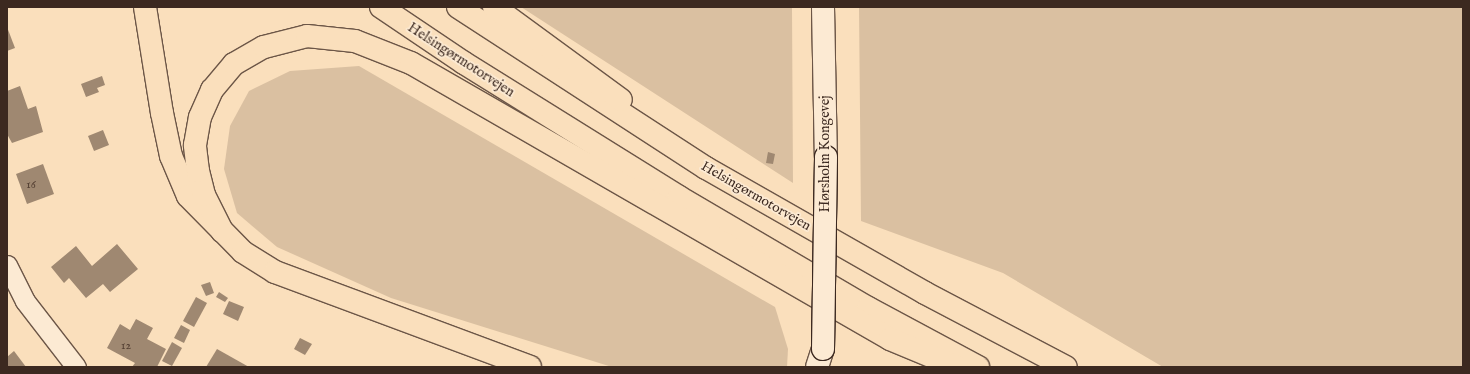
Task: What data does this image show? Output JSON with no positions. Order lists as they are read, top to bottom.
{
  "streets": {
    "highway": ["Helsingørmotorvejen"],
    "main road": ["Hørsholm Kongevej"]
  },
  "house_numbers": ["16", "12"]
}
